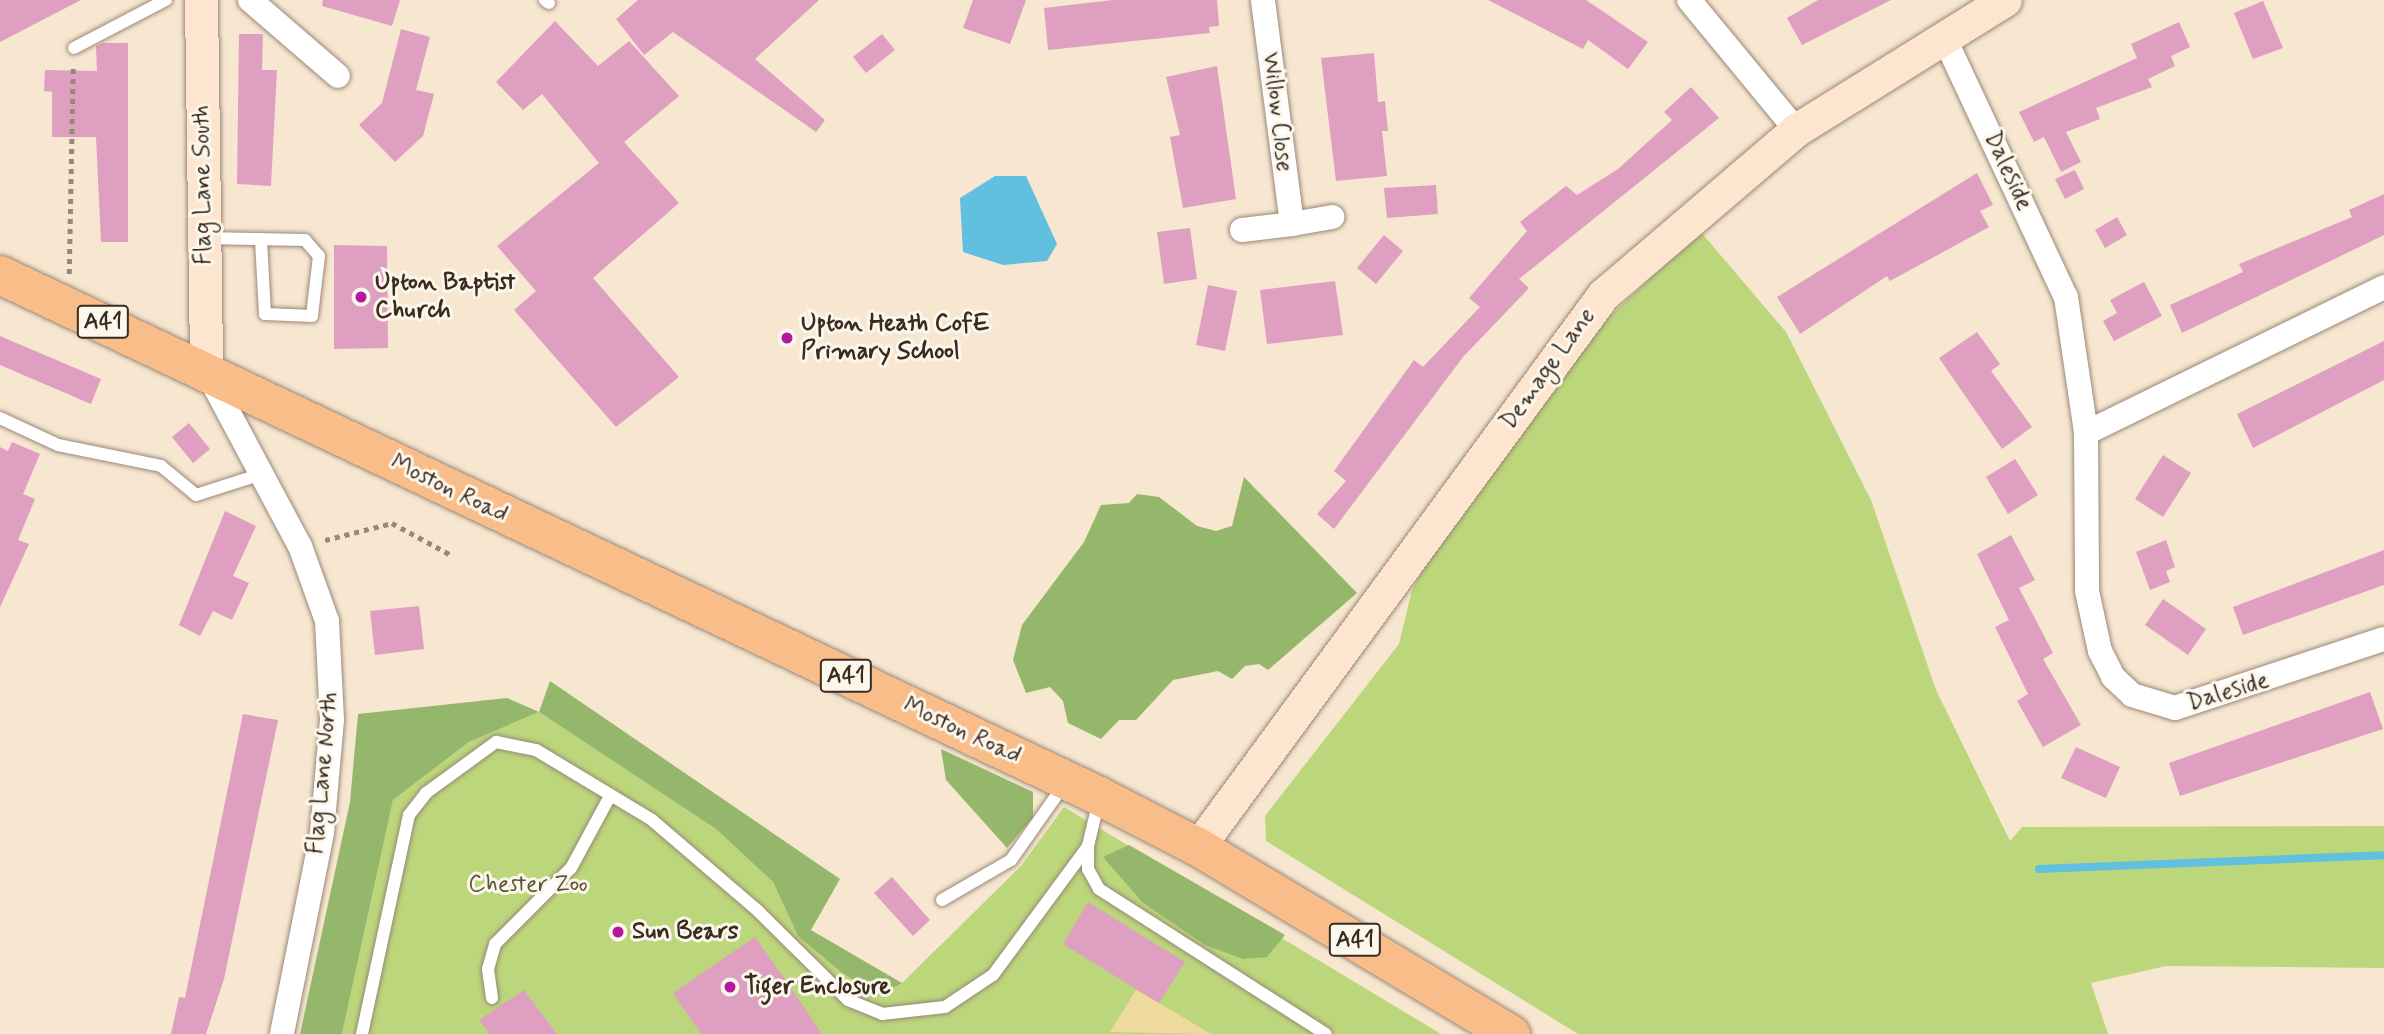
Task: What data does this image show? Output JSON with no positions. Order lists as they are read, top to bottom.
{
  "streets": {
    "highway": ["A41", "Moston Road"],
    "street": [
      "Willow Close",
      "Daleside",
      "Flag Lane South",
      "Demage Lane",
      "Flag Lane North"
    ]
  },
  "crossings": [
    ["Daleside", "Demage Lane"],
    ["Flag Lane South", "A41"],
    ["Flag Lane South", "Moston Road"],
    ["Flag Lane South", "Flag Lane North"],
    ["A41", "Moston Road"],
    ["A41", "Flag Lane North"],
    ["Demage Lane", "Moston Road"],
    ["Moston Road", "Flag Lane North"]
  ],
  "parks": ["Chester Zoo"],
  "places": [
    "Upton Baptist Church",
    "Upton Heath CofE Primary School",
    "Sun Bears",
    "Tiger Enclosure"
  ]
}
